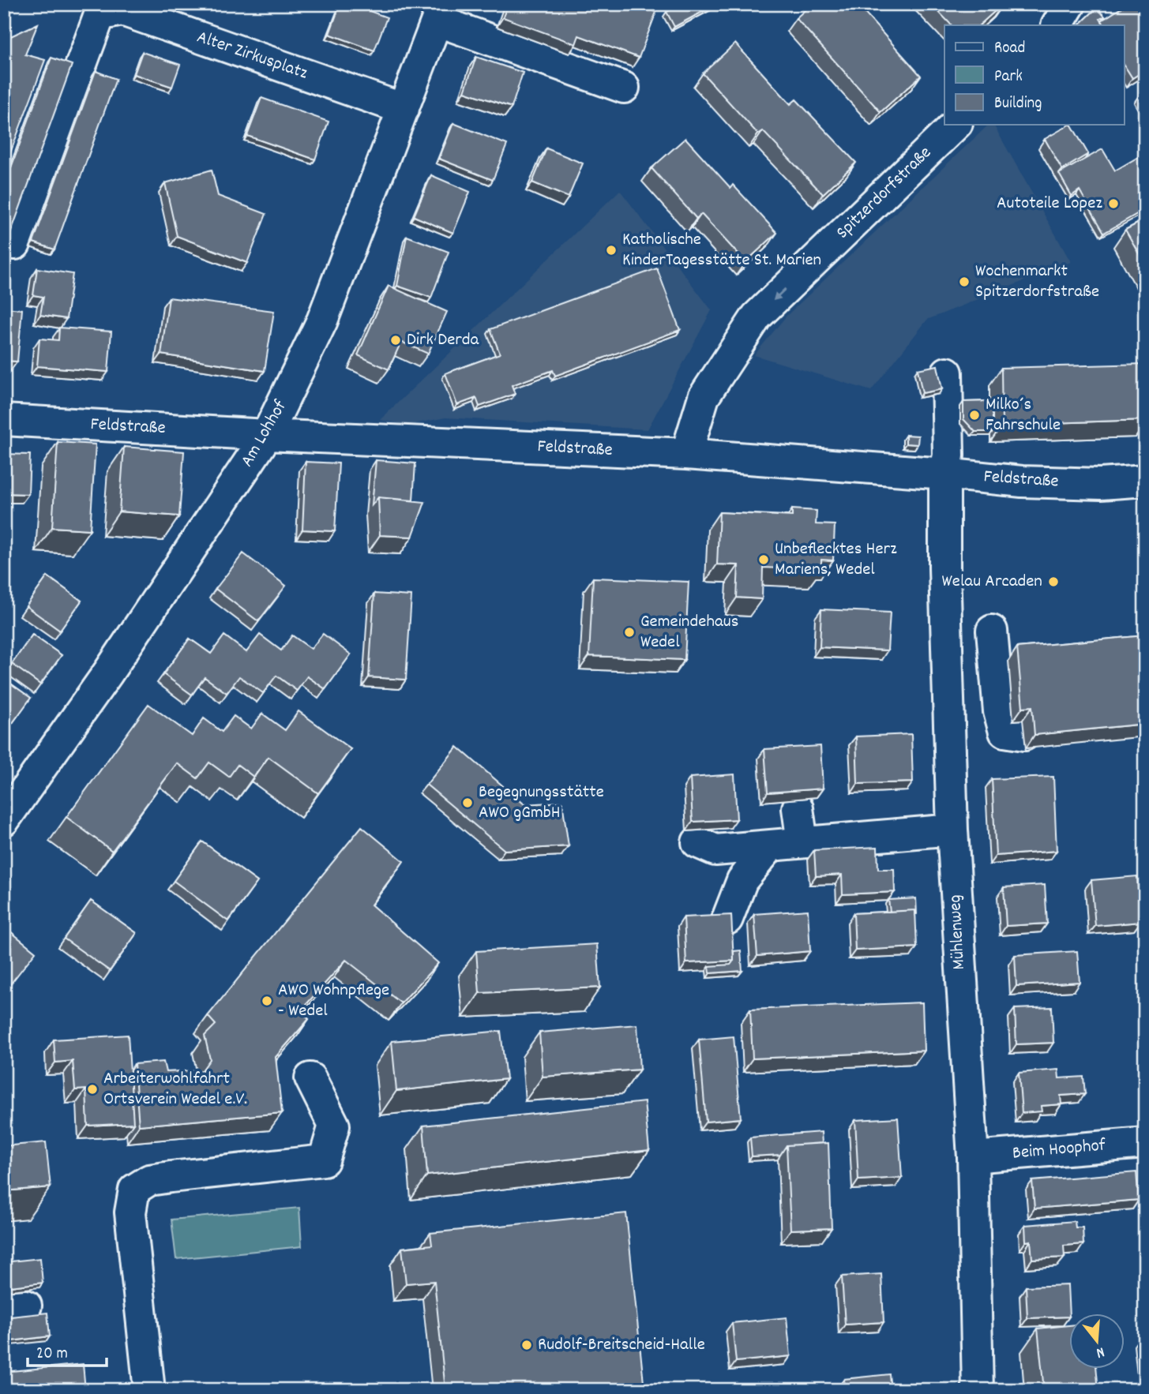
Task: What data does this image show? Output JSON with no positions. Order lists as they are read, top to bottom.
{
  "streets": {
    "street": [
      "Alter Zirkusplatz",
      "Spitzerdorfstraße",
      "Feldstraße",
      "Am Lohhof",
      "Mühlenweg",
      "Beim Hoophof"
    ]
  },
  "crossings": [
    ["Alter Zirkusplatz", "Am Lohhof"],
    ["Spitzerdorfstraße", "Feldstraße"],
    ["Feldstraße", "Am Lohhof"],
    ["Feldstraße", "Mühlenweg"],
    ["Mühlenweg", "Beim Hoophof"]
  ],
  "one_way": ["Spitzerdorfstraße"],
  "places": [
    "Autoteile Lopez",
    "Katholische KinderTagesstätte St. Marien",
    "Wochenmarkt Spitzerdorfstraße",
    "Dirk Derda",
    "Milko´s Fahrschule",
    "Unbeflecktes Herz Mariens, Wedel",
    "Welau Arcaden",
    "Gemeindehaus Wedel",
    "Begegnungsstätte AWO gGmbH",
    "AWO Wohnpflege - Wedel",
    "Arbeiterwohlfahrt Ortsverein Wedel e.V.",
    "Rudolf-Breitscheid-Halle"
  ],
  "legend": ["Road", "Park", "Building"],
  "scale_bar": "20 m",
  "north": "bottom"
}
